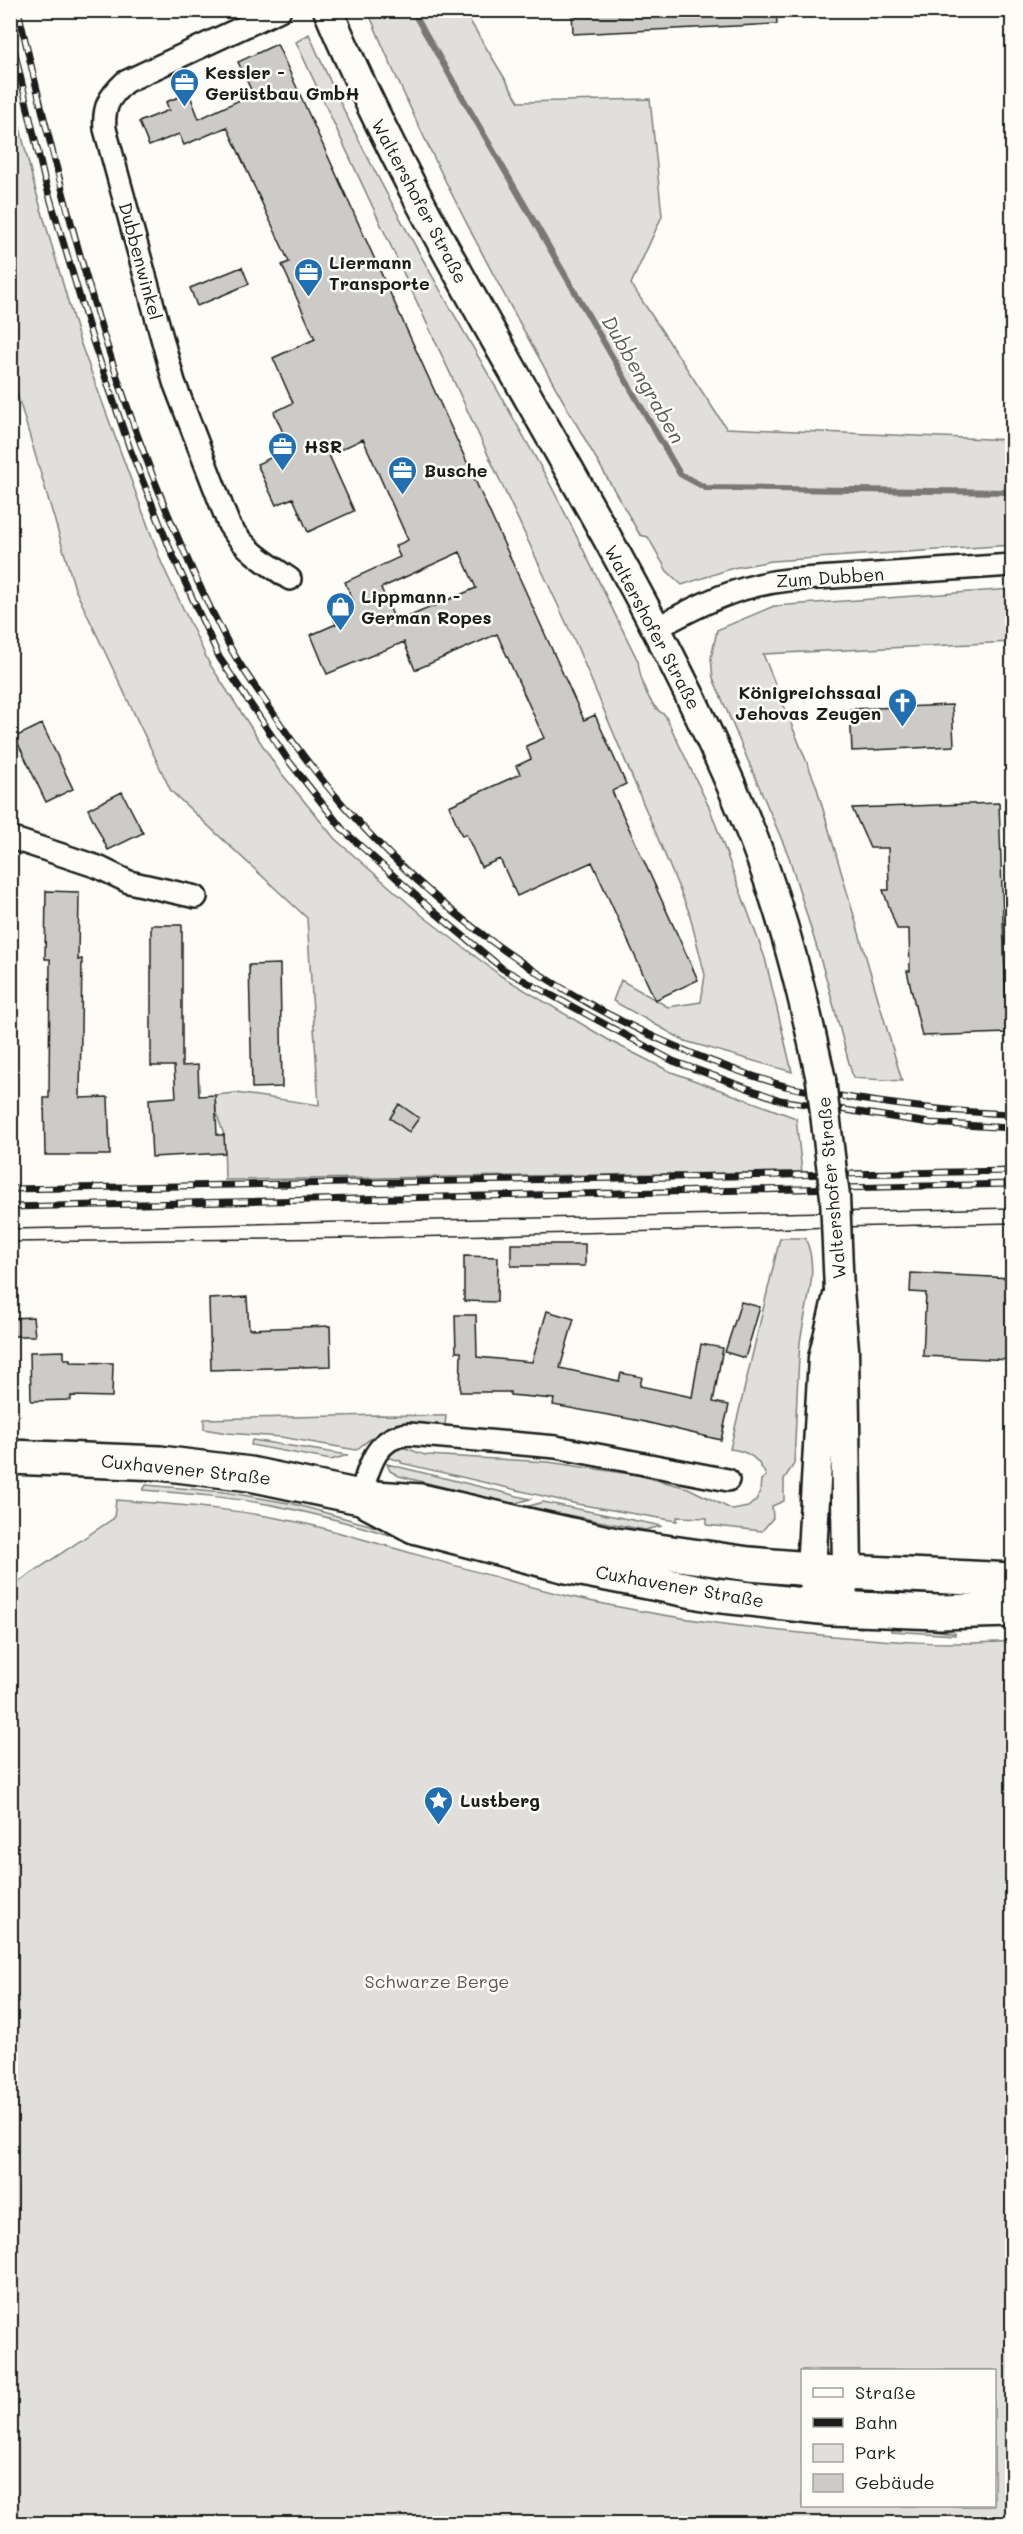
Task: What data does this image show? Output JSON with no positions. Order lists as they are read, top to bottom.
{
  "streets": {
    "main road": ["Waltershofer Straße", "Cuxhavener Straße"],
    "street": ["Dubbenwinkel", "Zum Dubben"]
  },
  "crossings": [
    ["Waltershofer Straße", "Zum Dubben"],
    ["Waltershofer Straße", "Cuxhavener Straße"]
  ],
  "water": ["Dubbengraben"],
  "parks": ["Schwarze Berge"],
  "places": {
    "office": [
      "Kessler - Gerüstbau GmbH",
      "Liermann Transporte",
      "HSR",
      "Busche"
    ],
    "shop": ["Lippmann - German Ropes"],
    "church": ["Königreichssaal Jehovas Zeugen"],
    "place": ["Lustberg"]
  },
  "legend": [
    "Straße",
    "Bahn",
    "Park",
    "Gebäude"
  ]
}
